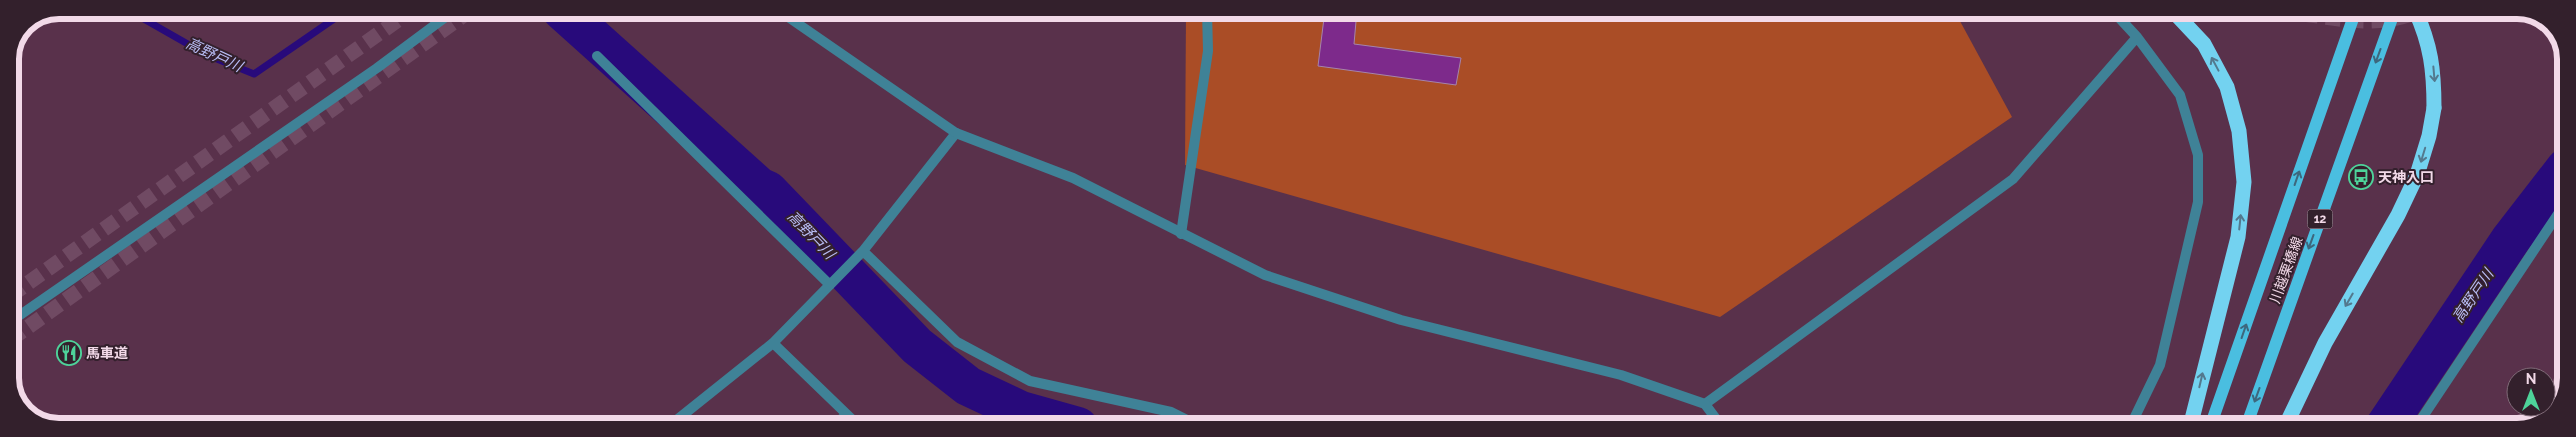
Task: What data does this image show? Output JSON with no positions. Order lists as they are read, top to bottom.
{
  "streets": {
    "main road": ["12", "川越栗橋線"]
  },
  "water": ["高野戸川"],
  "places": {
    "bus stop": ["天神入口"],
    "restaurant": ["馬車道"]
  },
  "north": "top"
}
